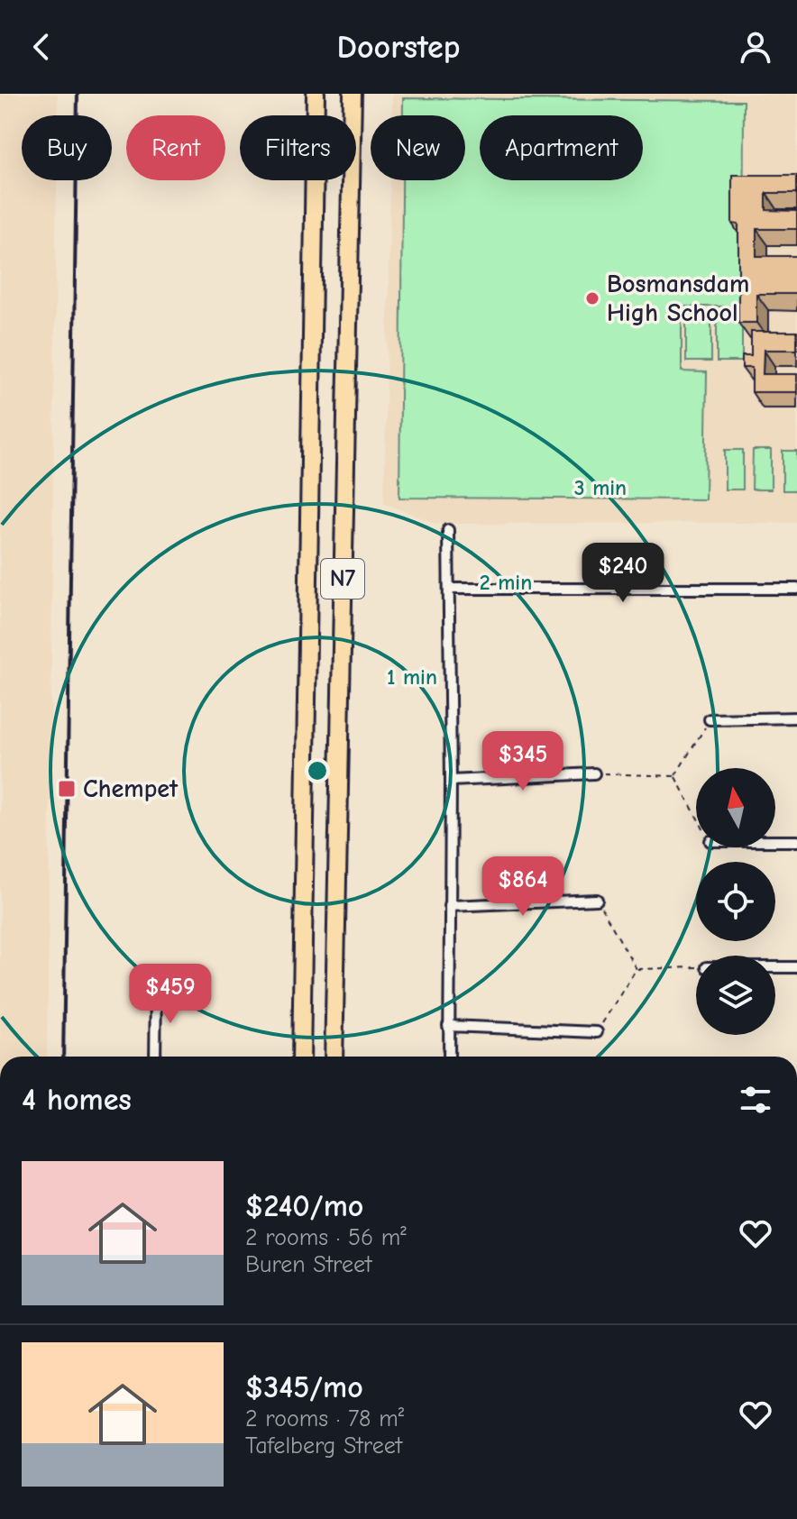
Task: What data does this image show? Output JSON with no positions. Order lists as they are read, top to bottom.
{
  "streets": {
    "highway": ["N7"]
  },
  "places": {
    "other": ["Bosmansdam High School"],
    "transit": ["Chempet"]
  },
  "north": "top",
  "page": {
    "header": "Doorstep",
    "chip": [
      "Buy",
      "Rent",
      "Filters",
      "New",
      "Apartment"
    ],
    "price": [
      "$240",
      "$345",
      "$864",
      "$459"
    ],
    "heading": "4 homes",
    "list": [
      {
        "name": "$240/mo",
        "note": "2 rooms · 56 m² · Buren Street"
      },
      {
        "name": "$345/mo",
        "note": "2 rooms · 78 m² · Tafelberg Street"
      }
    ]
  },
  "rings": ["3 min", "2 min", "1 min"]
}
